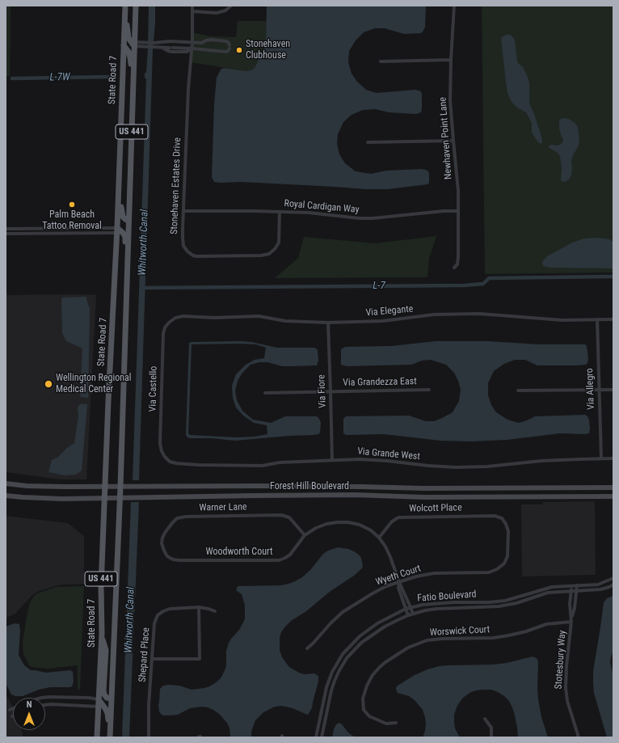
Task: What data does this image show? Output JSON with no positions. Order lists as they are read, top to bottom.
{
  "streets": {
    "main road": ["State Road 7", "US 441", "Forest Hill Boulevard"],
    "street": [
      "Newhaven Point Lane",
      "Stonehaven Estates Drive",
      "Royal Cardigan Way",
      "Via Elegante",
      "Via Grandezza East",
      "Via Castello",
      "Via Allegro",
      "Via Fiore",
      "Via Grande West",
      "Warner Lane",
      "Wolcott Place",
      "Woodworth Court",
      "Wyeth Court",
      "Fatio Boulevard",
      "Worswick Court",
      "Shepard Place",
      "Stotesbury Way"
    ]
  },
  "crossings": [
    ["State Road 7", "Forest Hill Boulevard"],
    ["Newhaven Point Lane", "Royal Cardigan Way"],
    ["Stonehaven Estates Drive", "Royal Cardigan Way"],
    ["Via Elegante", "Via Castello"],
    ["Via Elegante", "Via Allegro"],
    ["Via Elegante", "Via Fiore"],
    ["Via Grandezza East", "Via Fiore"],
    ["Via Castello", "Via Grande West"],
    ["Via Allegro", "Via Grande West"],
    ["Via Fiore", "Via Grande West"],
    ["Warner Lane", "Woodworth Court"],
    ["Wolcott Place", "Woodworth Court"],
    ["Wolcott Place", "Wyeth Court"],
    ["Woodworth Court", "Wyeth Court"],
    ["Woodworth Court", "Fatio Boulevard"],
    ["Fatio Boulevard", "Stotesbury Way"],
    ["Worswick Court", "Stotesbury Way"]
  ],
  "water": ["L-7W", "Whitworth Canal", "L-7"],
  "places": ["Stonehaven Clubhouse", "Palm Beach Tattoo Removal", "Wellington Regional Medical Center"],
  "north": "top"
}
